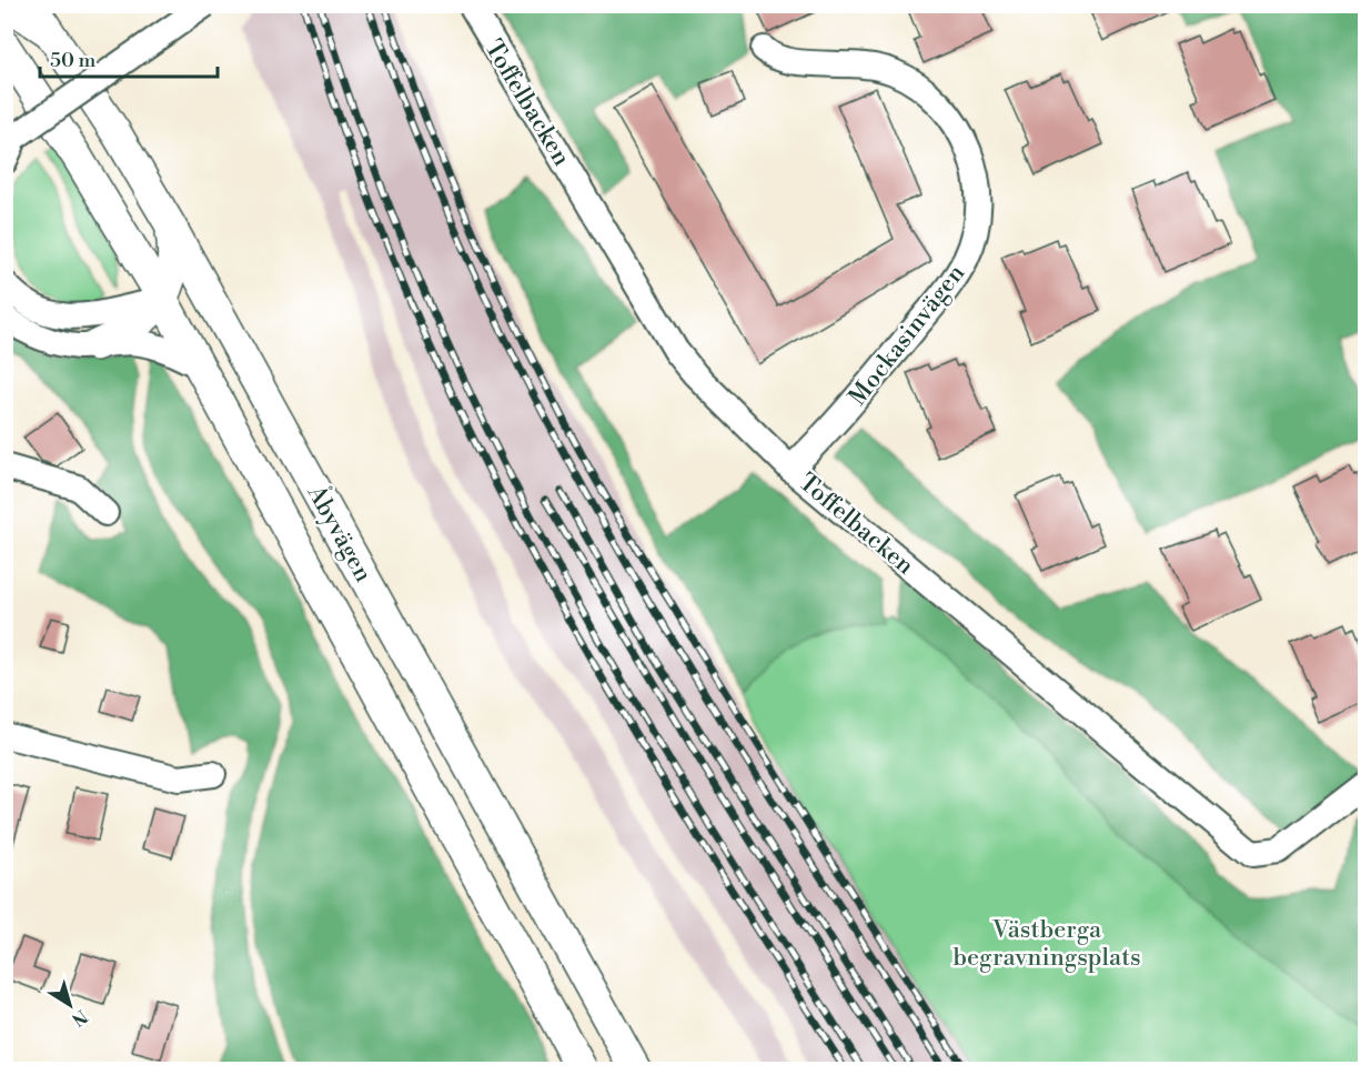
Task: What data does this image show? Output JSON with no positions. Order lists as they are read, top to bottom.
{
  "streets": {
    "street": ["Toffelbacken", "Mockasinvägen", "Åbyvägen"]
  },
  "crossings": [
    ["Toffelbacken", "Mockasinvägen"]
  ],
  "parks": ["Västberga begravningsplats"],
  "scale_bar": "50 m",
  "north": "bottom right"
}
